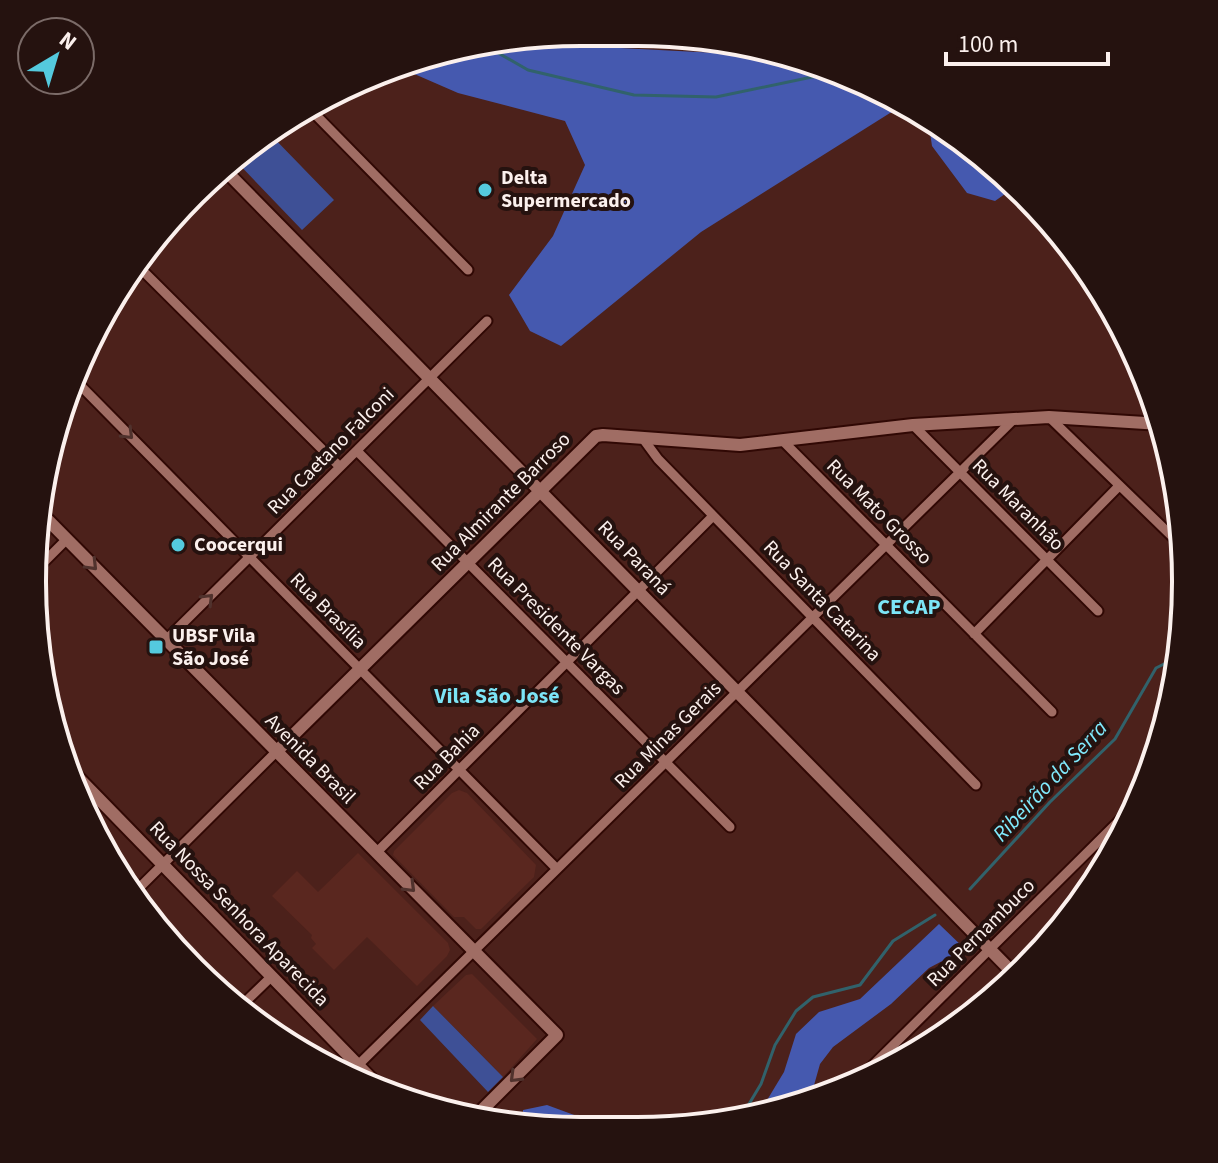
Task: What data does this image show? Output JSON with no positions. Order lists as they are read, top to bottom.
{
  "streets": {
    "street": [
      "Rua Caetano Falconi",
      "Rua Almirante Barroso",
      "Rua Maranhão",
      "Rua Mato Grosso",
      "Rua Paraná",
      "Rua Santa Catarina",
      "Rua Brasília",
      "Rua Presidente Vargas",
      "Rua Minas Gerais",
      "Rua Bahia",
      "Avenida Brasil",
      "Rua Nossa Senhora Aparecida",
      "Rua Pernambuco"
    ]
  },
  "crossings": [
    ["Rua Caetano Falconi", "Rua Paraná"],
    ["Rua Caetano Falconi", "Rua Brasília"],
    ["Rua Caetano Falconi", "Rua Presidente Vargas"],
    ["Rua Caetano Falconi", "Avenida Brasil"],
    ["Rua Almirante Barroso", "Rua Maranhão"],
    ["Rua Almirante Barroso", "Rua Mato Grosso"],
    ["Rua Almirante Barroso", "Rua Paraná"],
    ["Rua Almirante Barroso", "Rua Santa Catarina"],
    ["Rua Almirante Barroso", "Rua Brasília"],
    ["Rua Almirante Barroso", "Rua Presidente Vargas"],
    ["Rua Almirante Barroso", "Rua Minas Gerais"],
    ["Rua Almirante Barroso", "Avenida Brasil"],
    ["Rua Almirante Barroso", "Rua Nossa Senhora Aparecida"],
    ["Rua Maranhão", "Rua Minas Gerais"],
    ["Rua Mato Grosso", "Rua Minas Gerais"],
    ["Rua Paraná", "Rua Minas Gerais"],
    ["Rua Paraná", "Rua Bahia"],
    ["Rua Paraná", "Rua Pernambuco"],
    ["Rua Santa Catarina", "Rua Minas Gerais"],
    ["Rua Santa Catarina", "Rua Bahia"],
    ["Rua Brasília", "Rua Minas Gerais"],
    ["Rua Brasília", "Rua Bahia"],
    ["Rua Presidente Vargas", "Rua Minas Gerais"],
    ["Rua Presidente Vargas", "Rua Bahia"],
    ["Rua Minas Gerais", "Avenida Brasil"],
    ["Rua Minas Gerais", "Rua Nossa Senhora Aparecida"],
    ["Rua Bahia", "Avenida Brasil"]
  ],
  "one_way": ["Rua Brasília", "Avenida Brasil"],
  "districts": ["CECAP", "Vila São José"],
  "water": ["Ribeirão da Serra"],
  "places": {
    "other": ["Delta Supermercado", "Coocerqui"],
    "transit": ["UBSF Vila São José"]
  },
  "scale_bar": "100 m",
  "north": "top right"
}
